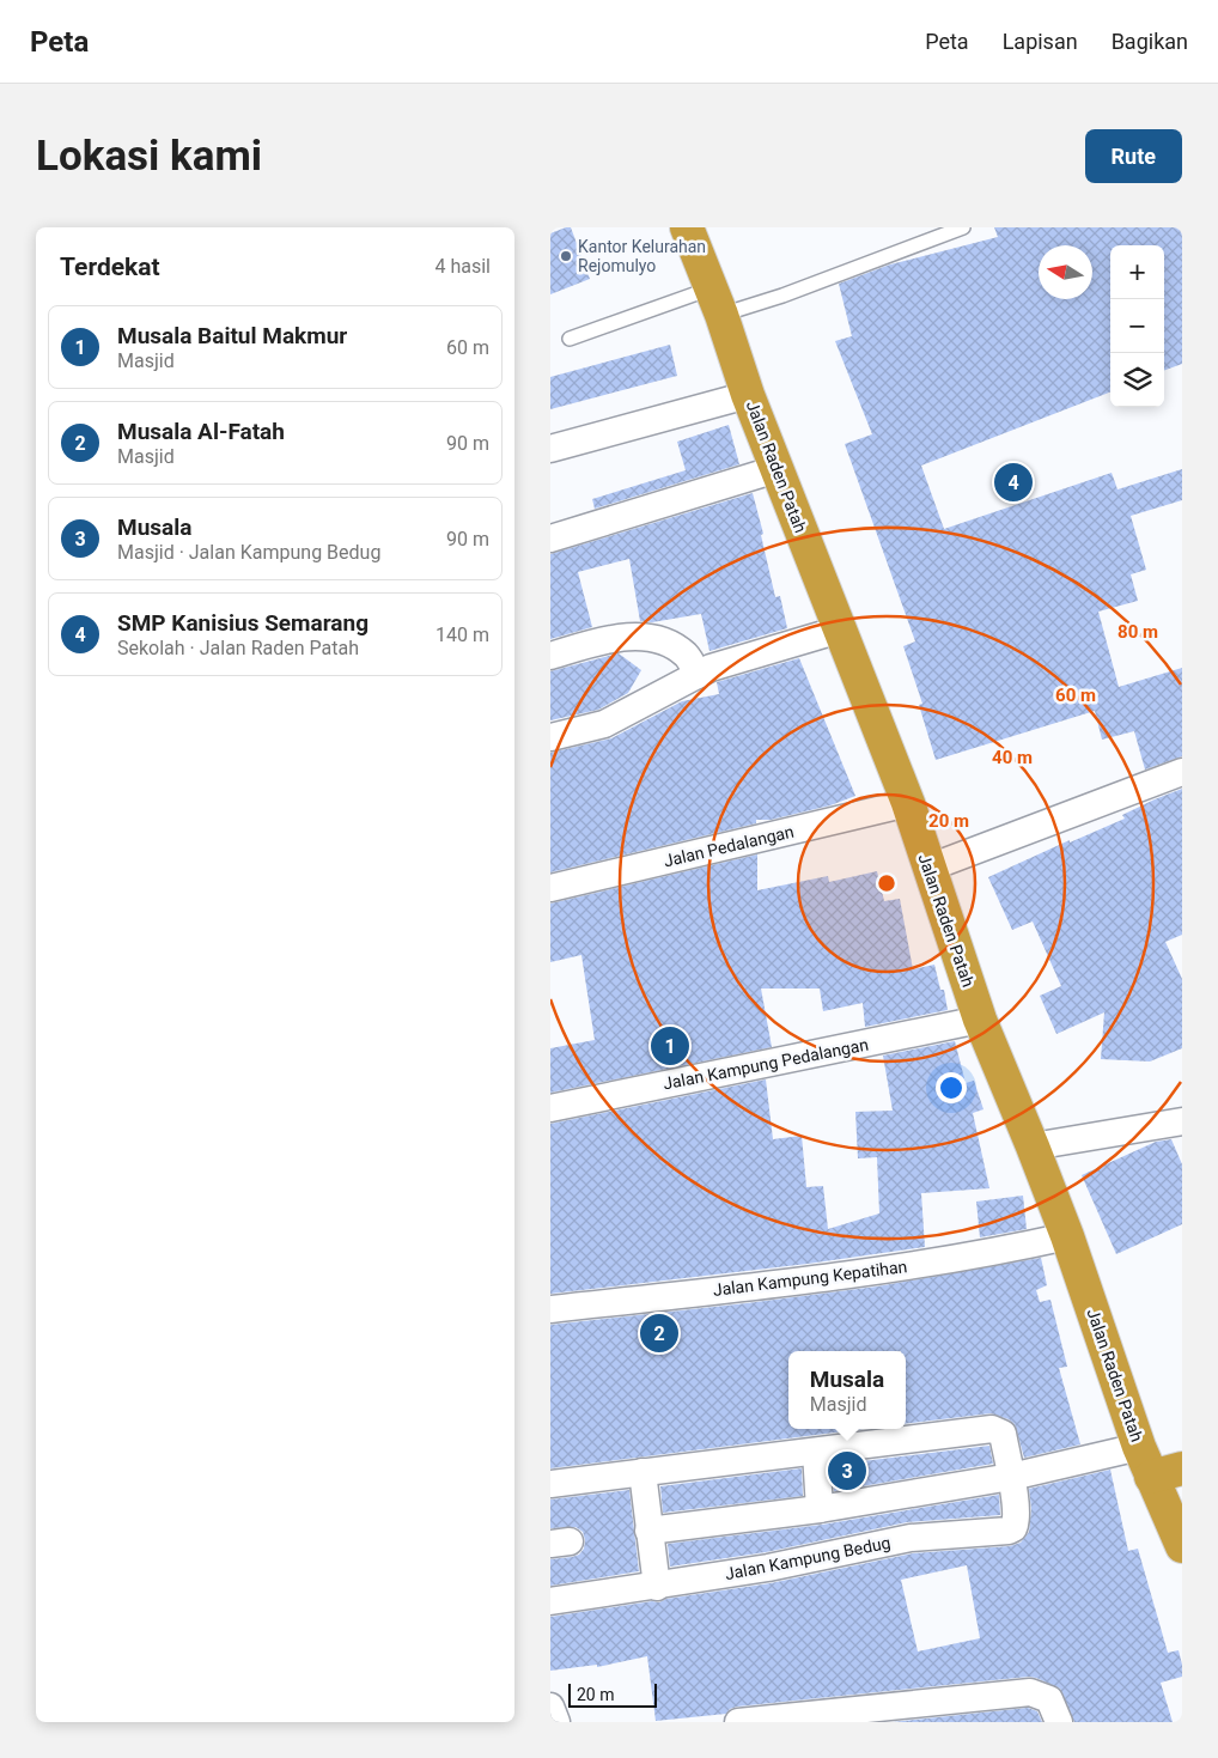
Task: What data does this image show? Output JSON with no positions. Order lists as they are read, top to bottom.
{
  "streets": {
    "highway": ["Jalan Raden Patah"],
    "street": [
      "Jalan Pedalangan",
      "Jalan Kampung Pedalangan",
      "Jalan Kampung Kepatihan",
      "Jalan Kampung Bedug"
    ]
  },
  "crossings": [
    ["Jalan Raden Patah", "Jalan Pedalangan"],
    ["Jalan Raden Patah", "Jalan Kampung Pedalangan"],
    ["Jalan Raden Patah", "Jalan Kampung Kepatihan"]
  ],
  "places": ["Kantor Kelurahan Rejomulyo"],
  "scale_bar": "20 m",
  "north": "left",
  "page": {
    "header": "Peta",
    "nav": ["Peta", "Lapisan", "Bagikan"],
    "buttons": "Rute",
    "title": "Lokasi kami",
    "heading": ["Terdekat", "4 hasil"],
    "map_buttons": ["+", "−"],
    "list": [
      {
        "mark": "1",
        "name": "Musala Baitul Makmur",
        "note": "Masjid",
        "value": "60 m"
      },
      {
        "mark": "2",
        "name": "Musala Al-Fatah",
        "note": "Masjid",
        "value": "90 m"
      },
      {
        "mark": "3",
        "name": "Musala",
        "note": "Masjid · Jalan Kampung Bedug",
        "value": "90 m"
      },
      {
        "mark": "4",
        "name": "SMP Kanisius Semarang",
        "note": "Sekolah · Jalan Raden Patah",
        "value": "140 m"
      }
    ],
    "pins": [
      "4",
      "1",
      "2",
      "3"
    ],
    "popup": ["Musala", "Masjid"],
    "scale": "20 m"
  },
  "rings": [
    "80 m",
    "60 m",
    "40 m",
    "20 m"
  ]
}
